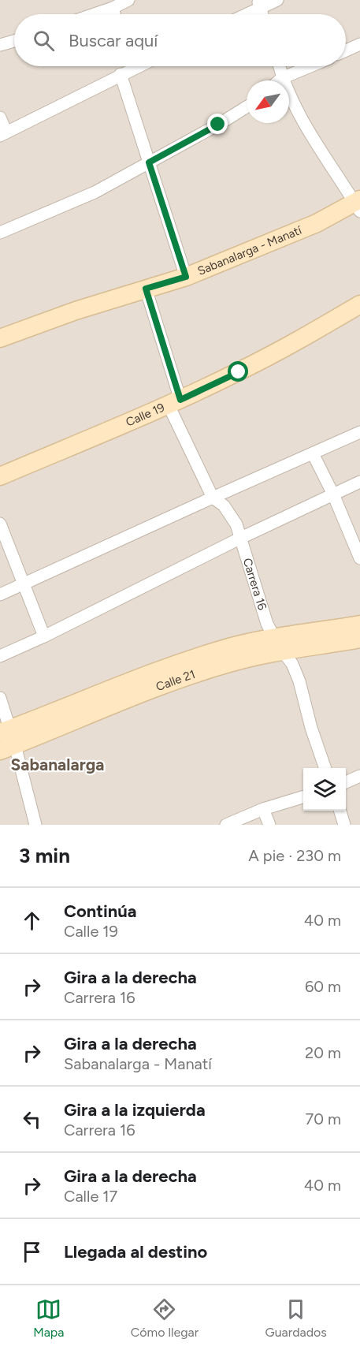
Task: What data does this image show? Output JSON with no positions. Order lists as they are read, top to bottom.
{
  "streets": {
    "street": [
      "Sabanalarga - Manatí",
      "Calle 19",
      "Carrera 16",
      "Calle 21"
    ]
  },
  "crossings": [
    ["Sabanalarga - Manatí", "Carrera 16"],
    ["Calle 19", "Carrera 16"],
    ["Carrera 16", "Calle 21"]
  ],
  "districts": ["Sabanalarga"],
  "north": "bottom left",
  "page": {
    "search": "Buscar aquí",
    "heading": ["3 min", "A pie · 230 m"],
    "list": [
      ["Continúa", "Calle 19", "40 m"],
      ["Gira a la derecha", "Carrera 16", "60 m"],
      ["Gira a la derecha", "Sabanalarga - Manatí", "20 m"],
      ["Gira a la izquierda", "Carrera 16", "70 m"],
      ["Gira a la derecha", "Calle 17", "40 m"],
      "Llegada al destino"
    ],
    "nav": ["Mapa", "Cómo llegar", "Guardados"]
  }
}
